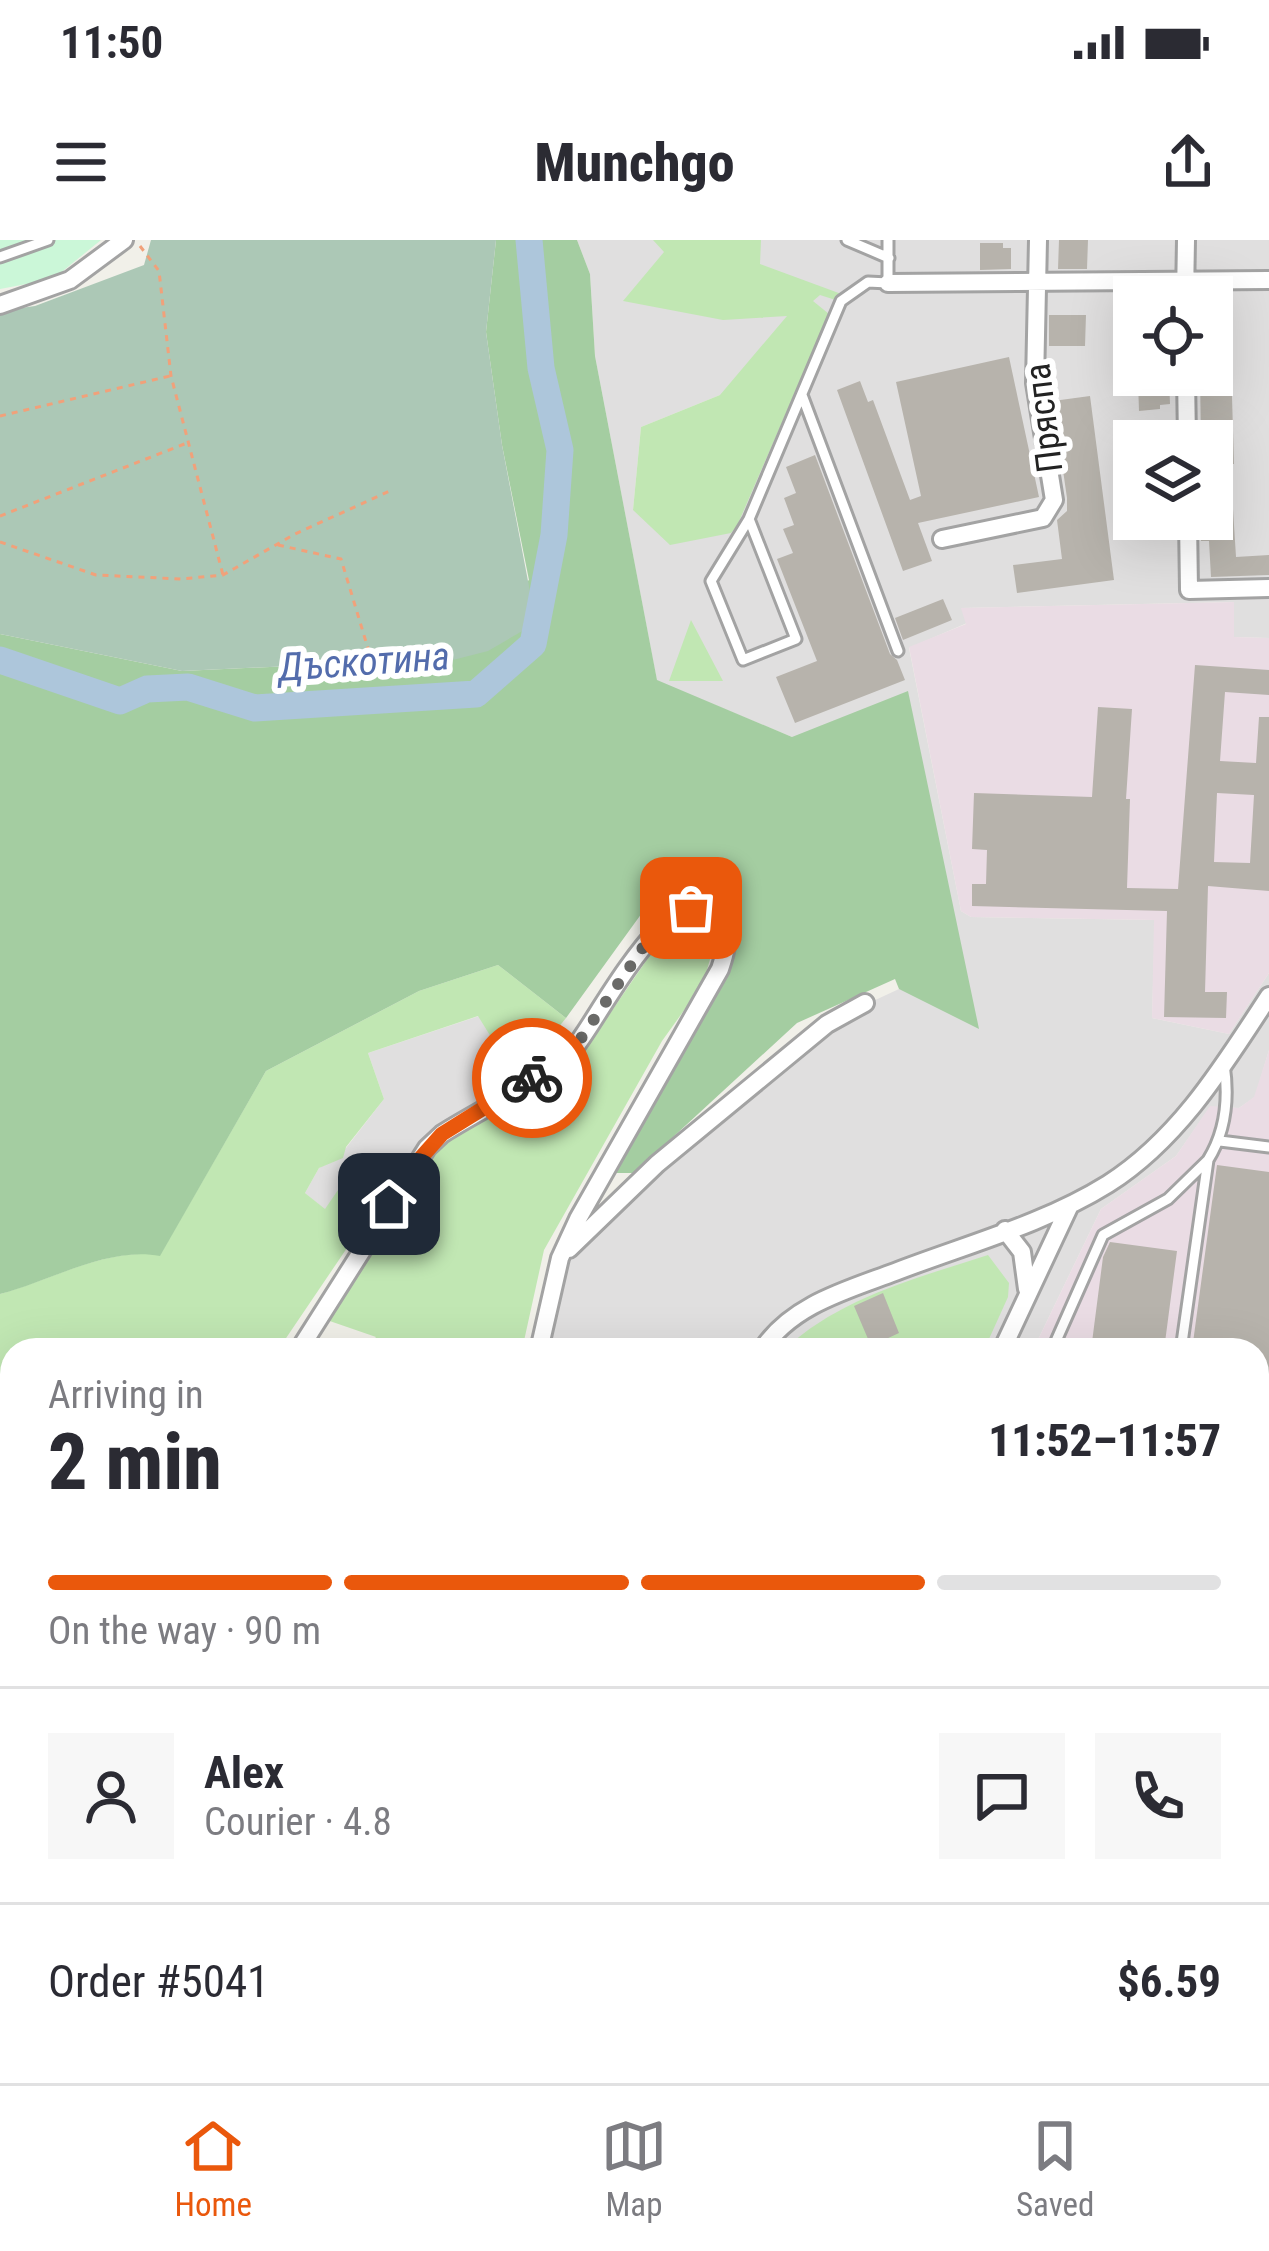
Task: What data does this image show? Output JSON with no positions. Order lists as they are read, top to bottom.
{
  "streets": {
    "street": ["Пряспа"]
  },
  "water": ["Дъскотина"],
  "page": {
    "status": "11:50",
    "header": "Munchgo",
    "heading": ["2 min", "Arriving in", "11:52–11:57"],
    "panel": [
      "Alex",
      "Courier · 4.8",
      "Order #5041",
      "$6.59"
    ],
    "bar": "On the way · 90 m",
    "tabs": ["Home", "Map", "Saved"]
  }
}
